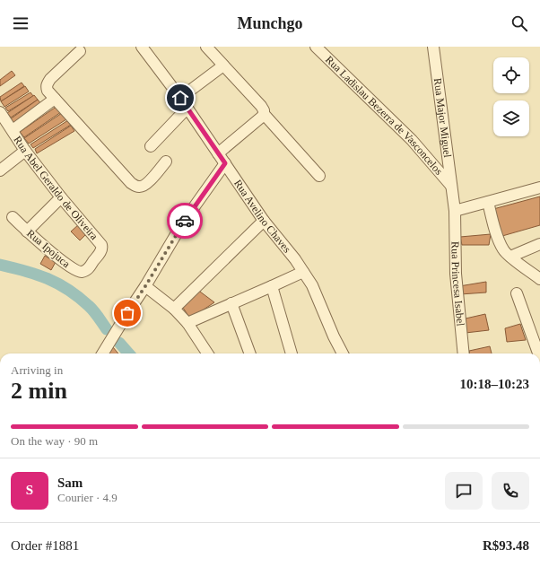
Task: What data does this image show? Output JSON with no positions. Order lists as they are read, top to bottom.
{
  "streets": {
    "street": [
      "Rua Ladislau Bezerra de Vasconcelos",
      "Rua Major Miguel",
      "Rua Abel Geraldo de Oliveira",
      "Rua Avelino Chaves",
      "Rua Ipojuca",
      "Rua Princesa Isabel"
    ]
  },
  "crossings": [
    ["Rua Ladislau Bezerra de Vasconcelos", "Rua Major Miguel"],
    ["Rua Major Miguel", "Rua Princesa Isabel"],
    ["Rua Abel Geraldo de Oliveira", "Rua Ipojuca"]
  ],
  "page": {
    "header": "Munchgo",
    "heading": ["2 min", "Arriving in", "10:18–10:23"],
    "panel": [
      "Sam",
      "Courier · 4.9",
      "Order #1881",
      "R$93.48"
    ],
    "bar": "On the way · 90 m",
    "round": "S"
  }
}
